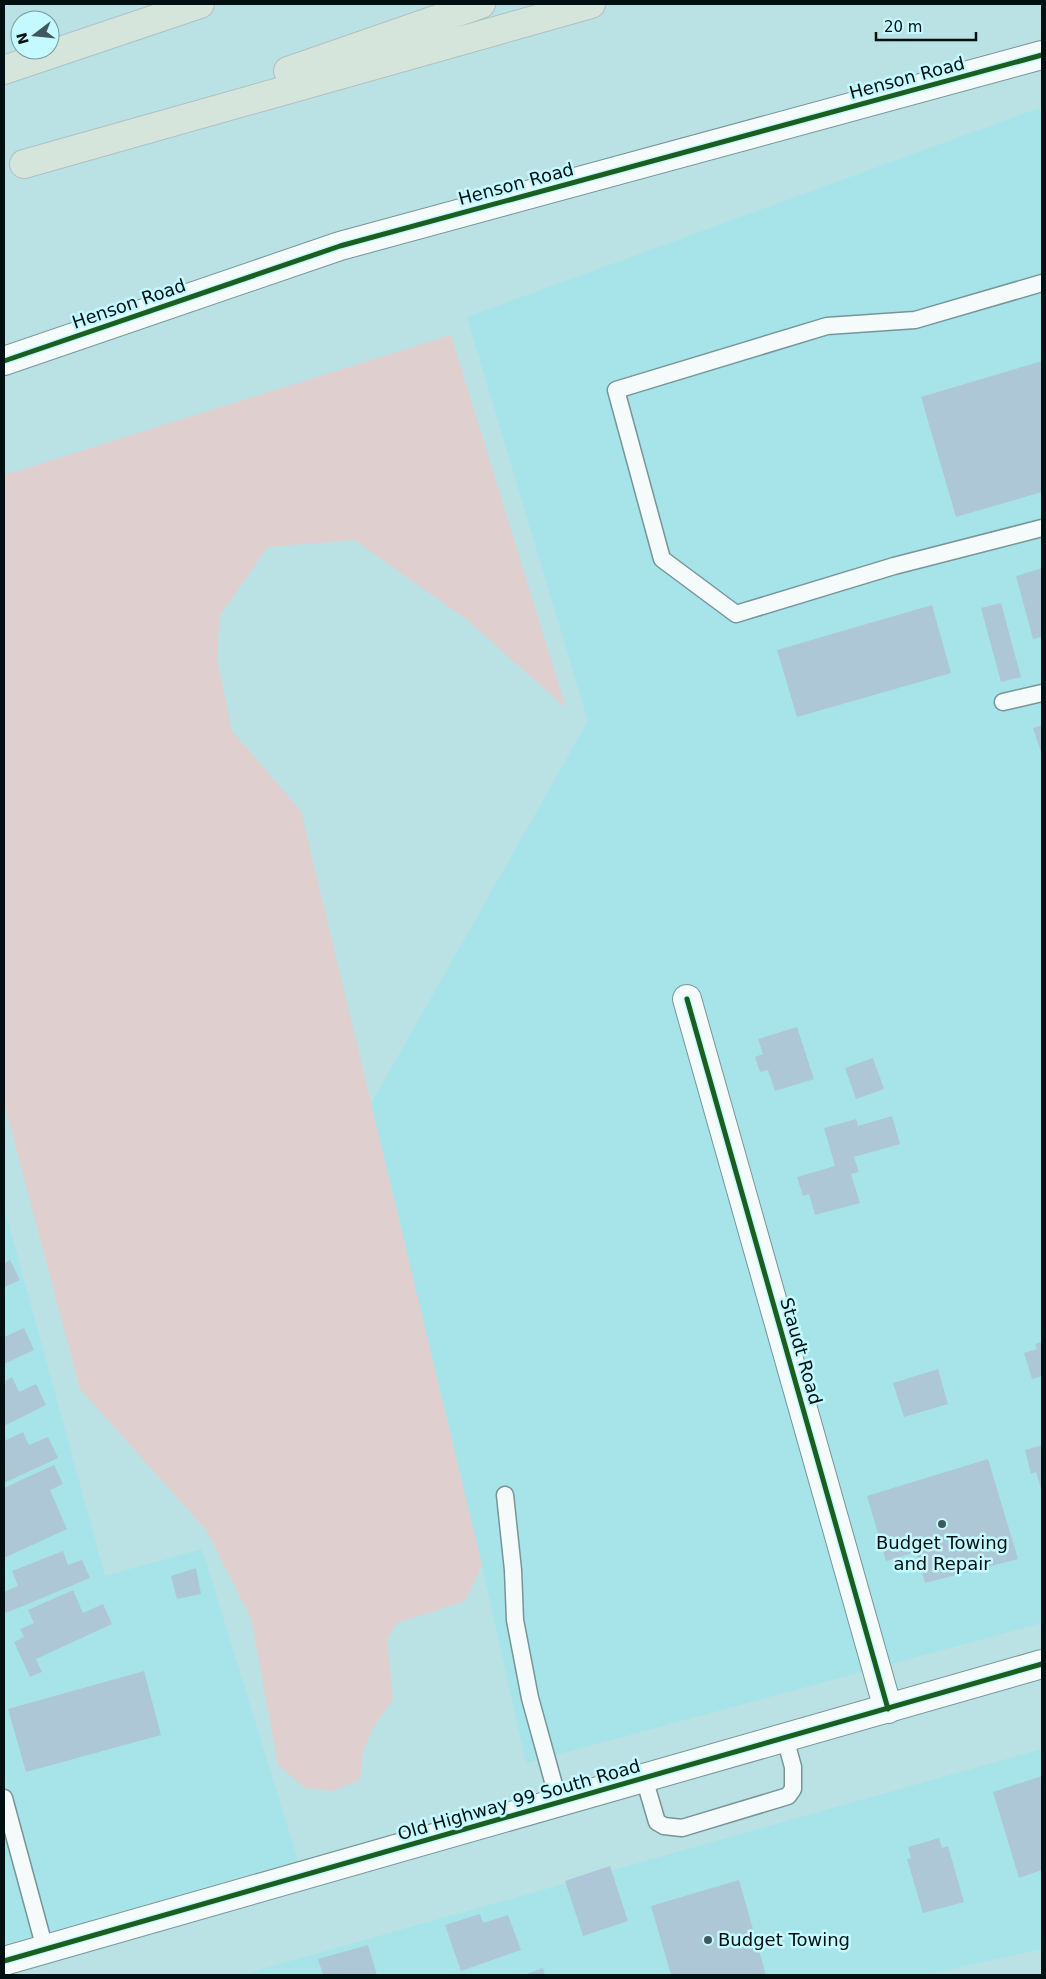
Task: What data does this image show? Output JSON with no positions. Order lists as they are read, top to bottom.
{
  "streets": {
    "street": ["Henson Road", "Staudt Road", "Old Highway 99 South Road"]
  },
  "crossings": [
    ["Staudt Road", "Old Highway 99 South Road"]
  ],
  "places": ["Budget Towing and Repair", "Budget Towing"],
  "scale_bar": "20 m",
  "north": "left"
}
